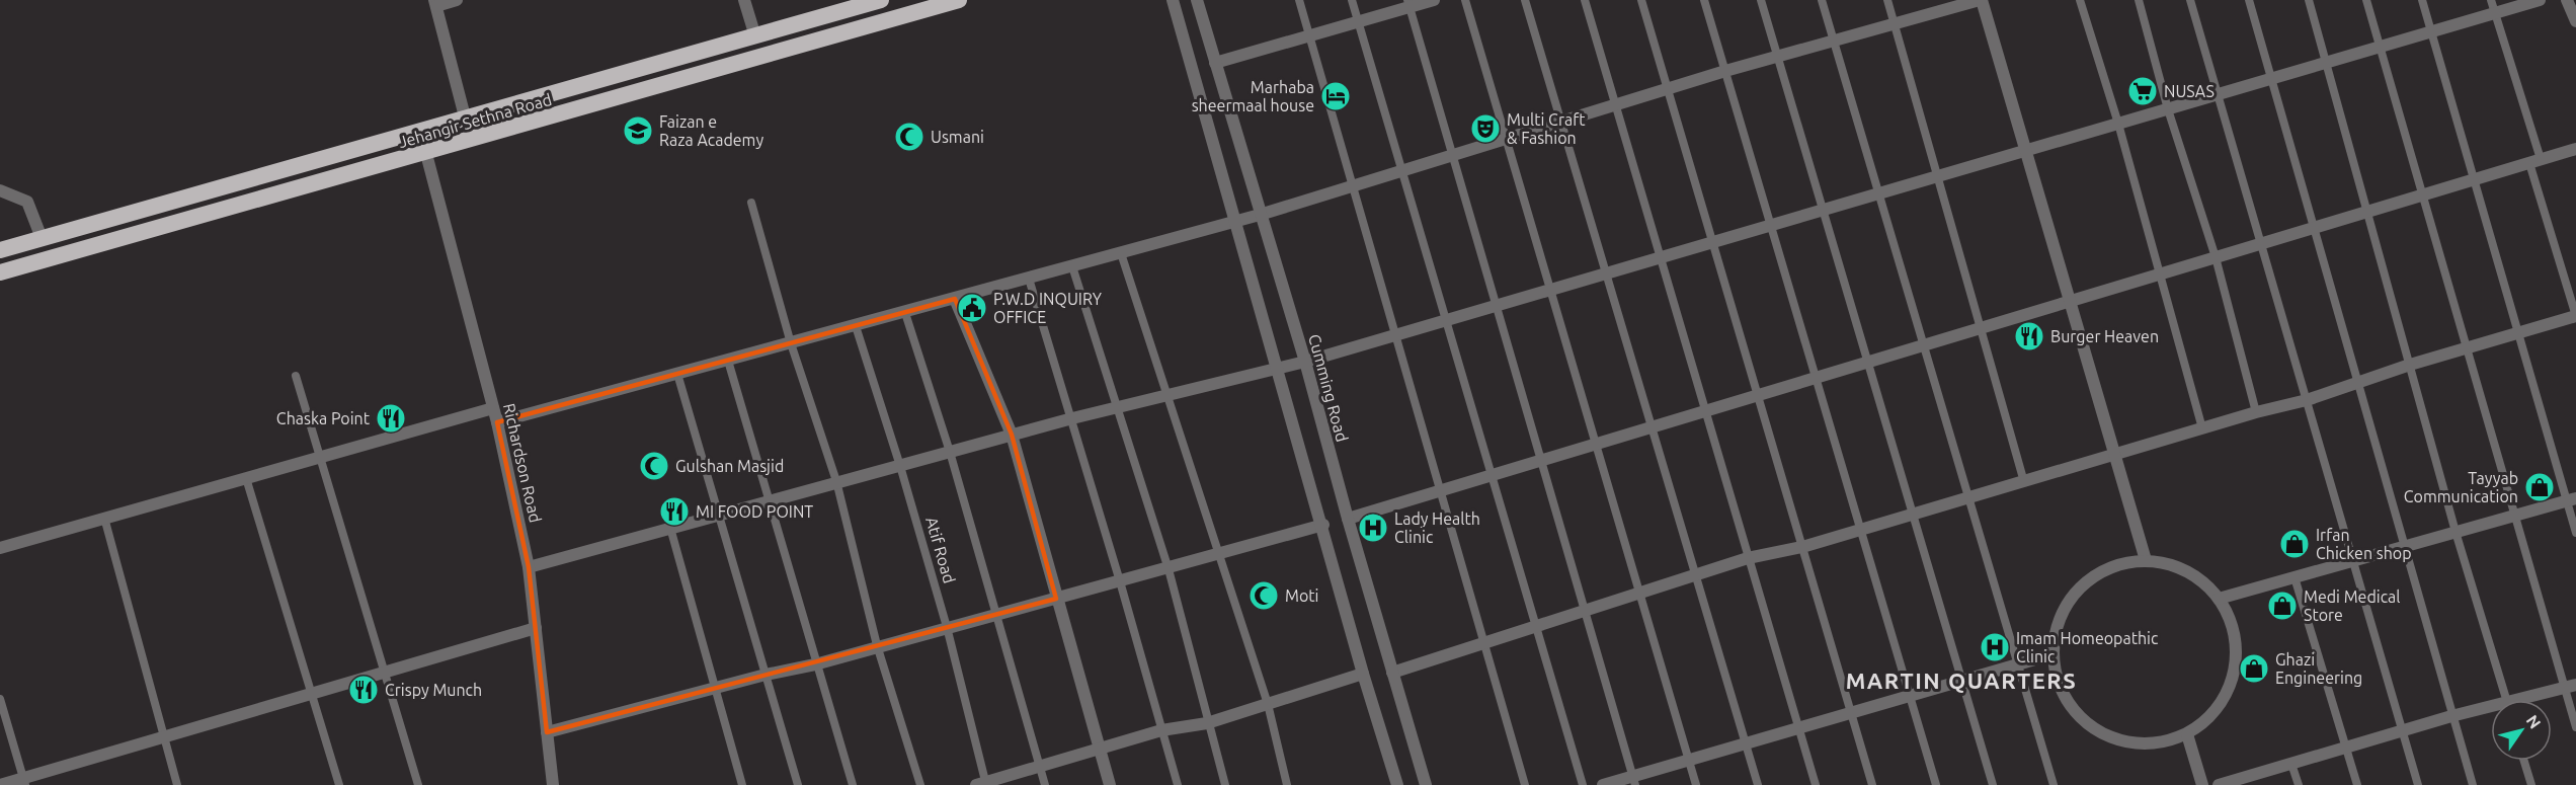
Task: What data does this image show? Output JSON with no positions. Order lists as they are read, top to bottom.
{
  "streets": {
    "highway": ["Jehangir Sethna Road"],
    "street": ["Cumming Road", "Richardson Road"],
    "lane": ["Atif Road"]
  },
  "crossings": [
    ["Jehangir Sethna Road", "Richardson Road"]
  ],
  "districts": ["MARTIN QUARTERS"],
  "places": {
    "supermarket": ["NUSAS"],
    "hotel": ["Marhaba sheermaal house"],
    "theatre": ["Multi Craft & Fashion"],
    "school or university": ["Faizan e Raza Academy"],
    "mosque": ["Usmani", "Gulshan Masjid", "Moti"],
    "public building": ["P.W.D INQUIRY OFFICE"],
    "restaurant": [
      "Burger Heaven",
      "Chaska Point",
      "MI FOOD POINT",
      "Crispy Munch"
    ],
    "shop": [
      "Tayyab Communication",
      "Irfan Chicken shop",
      "Medi Medical Store",
      "Ghazi Engineering"
    ],
    "hospital": ["Lady Health Clinic", "Imam Homeopathic Clinic"]
  },
  "north": "top right"
}
